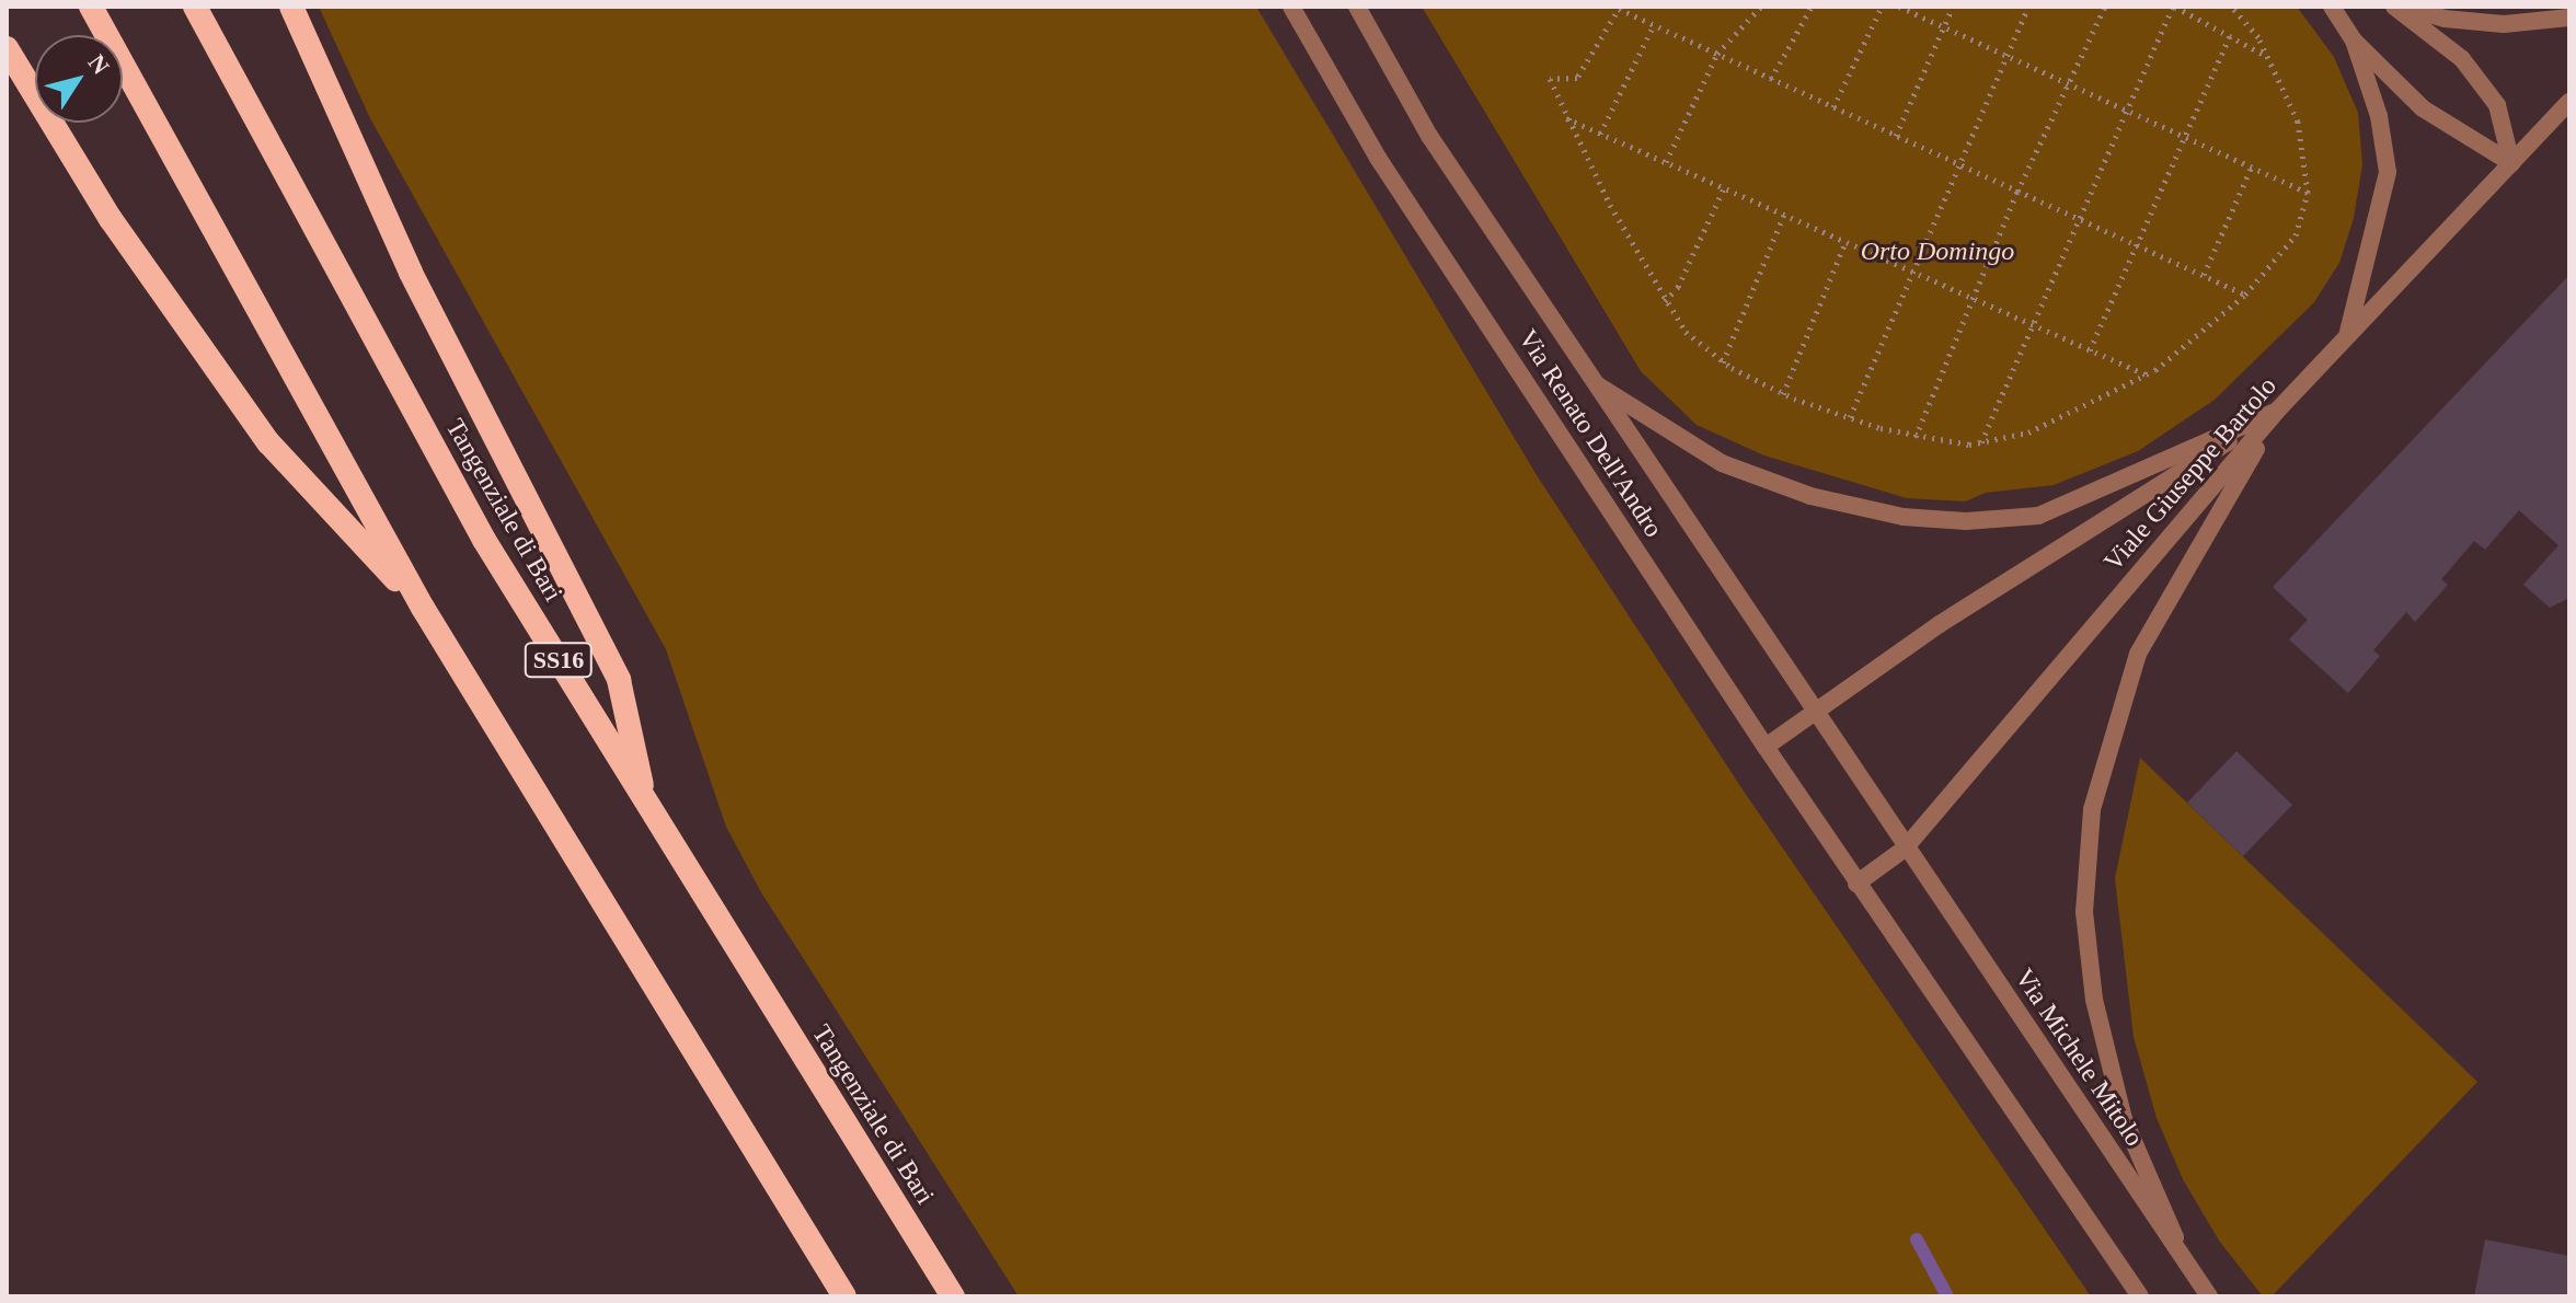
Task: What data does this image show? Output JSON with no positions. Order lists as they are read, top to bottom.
{
  "streets": {
    "highway": ["Tangenziale di Bari", "SS16"],
    "street": ["Via Renato Dell'Andro", "Viale Giuseppe Bartolo", "Via Michele Mitolo"]
  },
  "crossings": [
    ["Via Renato Dell'Andro", "Viale Giuseppe Bartolo"],
    ["Via Renato Dell'Andro", "Via Michele Mitolo"],
    ["Viale Giuseppe Bartolo", "Via Michele Mitolo"]
  ],
  "parks": ["Orto Domingo"],
  "north": "top right"
}
